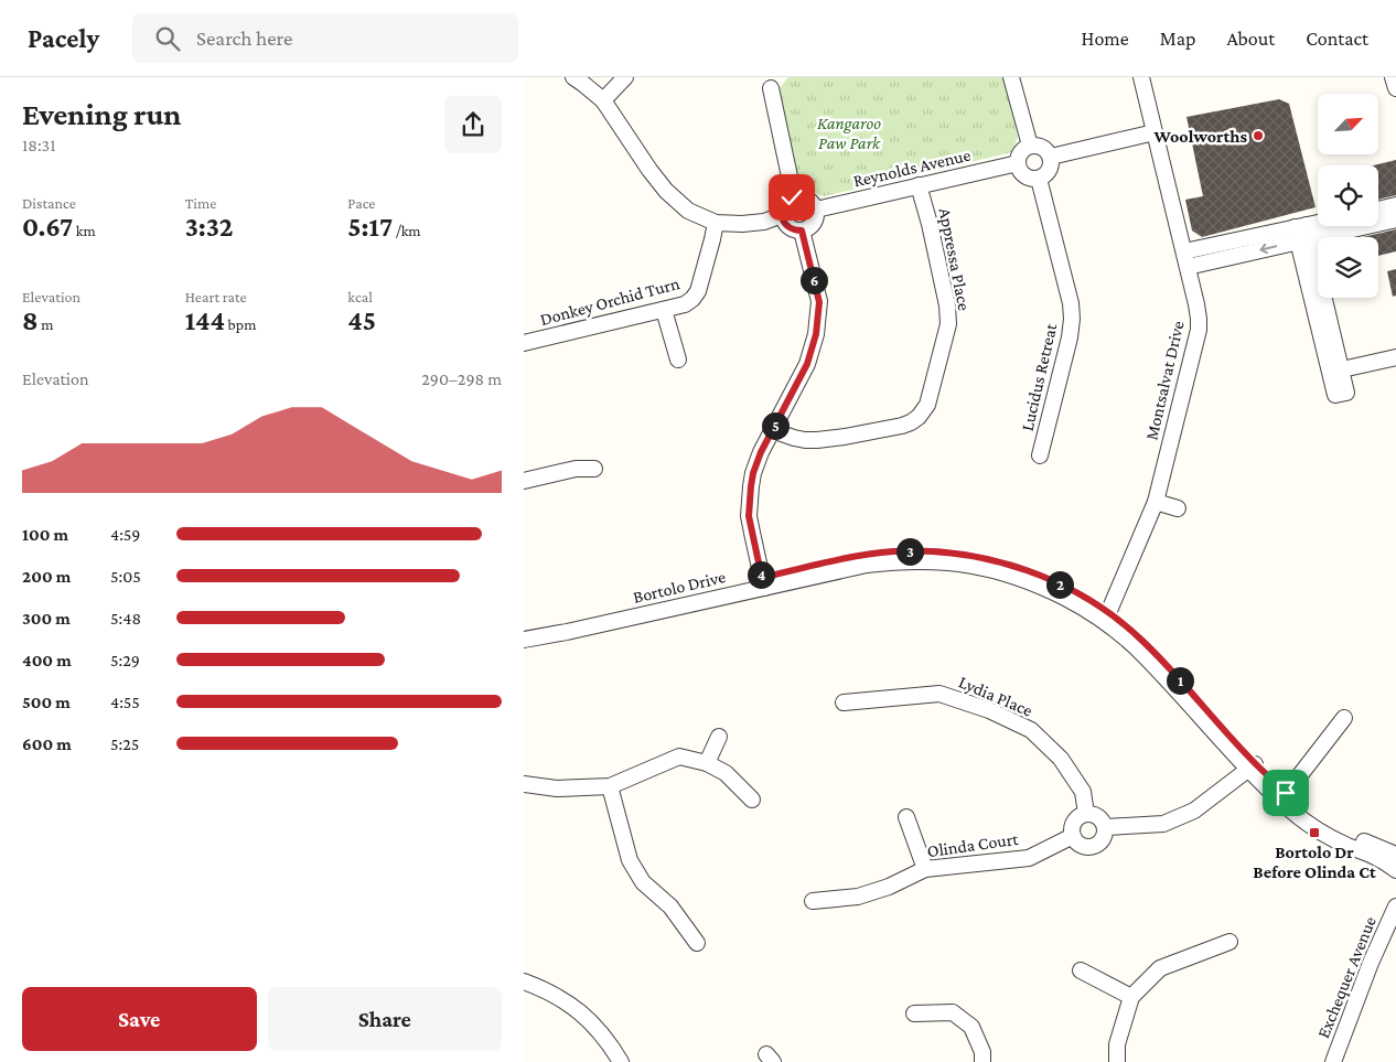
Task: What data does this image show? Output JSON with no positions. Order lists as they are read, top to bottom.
{
  "streets": {
    "street": [
      "Reynolds Avenue",
      "Appressa Place",
      "Donkey Orchid Turn",
      "Lucidus Retreat",
      "Montsalvat Drive",
      "Bortolo Drive",
      "Lydia Place",
      "Olinda Court",
      "Exchequer Avenue"
    ]
  },
  "crossings": [
    ["Reynolds Avenue", "Appressa Place"],
    ["Reynolds Avenue", "Lucidus Retreat"],
    ["Montsalvat Drive", "Bortolo Drive"],
    ["Lydia Place", "Olinda Court"]
  ],
  "parks": ["Kangaroo Paw Park"],
  "places": {
    "other": ["Woolworths"],
    "transit": ["Bortolo Dr Before Olinda Ct"]
  },
  "north": "top right",
  "page": {
    "header": "Pacely",
    "search": "Search here",
    "nav": [
      "Home",
      "Map",
      "About",
      "Contact"
    ],
    "heading": ["Evening run", "18:31"],
    "stats": [
      ["Distance", "0.67 km"],
      ["Time", "3:32"],
      ["Pace", "5:17 /km"],
      ["Elevation", "8 m"],
      ["Heart rate", "144 bpm"],
      ["kcal", "45"]
    ],
    "pins": [
      "6",
      "5",
      "3",
      "4",
      "2",
      "1"
    ],
    "chart": ["Elevation", "290–298 m"],
    "list": [
      {
        "name": "100 m",
        "note": "4:59"
      },
      {
        "name": "200 m",
        "note": "5:05"
      },
      {
        "name": "300 m",
        "note": "5:48"
      },
      {
        "name": "400 m",
        "note": "5:29"
      },
      {
        "name": "500 m",
        "note": "4:55"
      },
      {
        "name": "600 m",
        "note": "5:25"
      }
    ],
    "buttons": ["Save", "Share"]
  }
}
